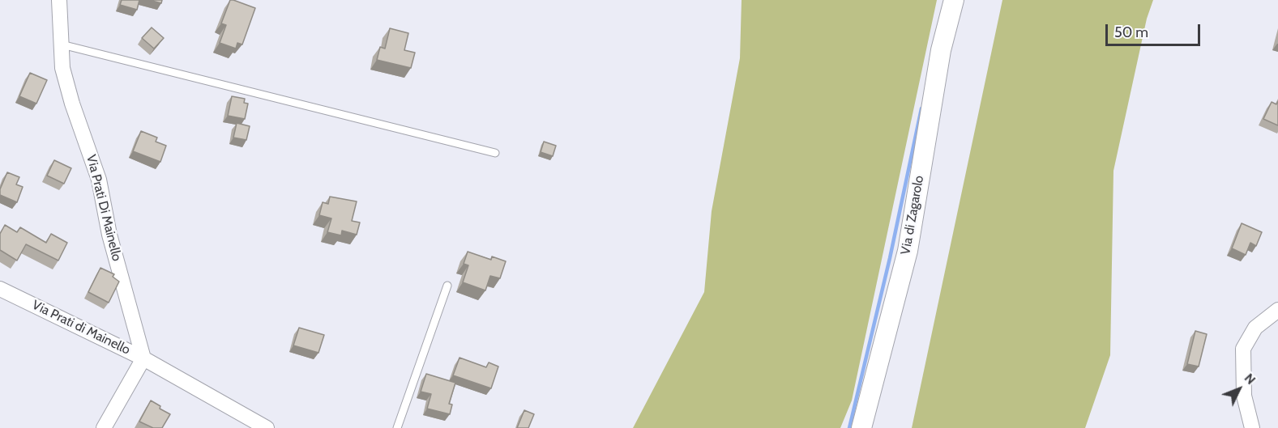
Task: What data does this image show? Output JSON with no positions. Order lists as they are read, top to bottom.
{
  "streets": {
    "main road": ["Via di Zagarolo"],
    "street": ["Via Prati Di Mainello", "Via Prati di Mainello"]
  },
  "crossings": [
    ["Via Prati Di Mainello", "Via Prati di Mainello"]
  ],
  "scale_bar": "50 m",
  "north": "top right"
}
